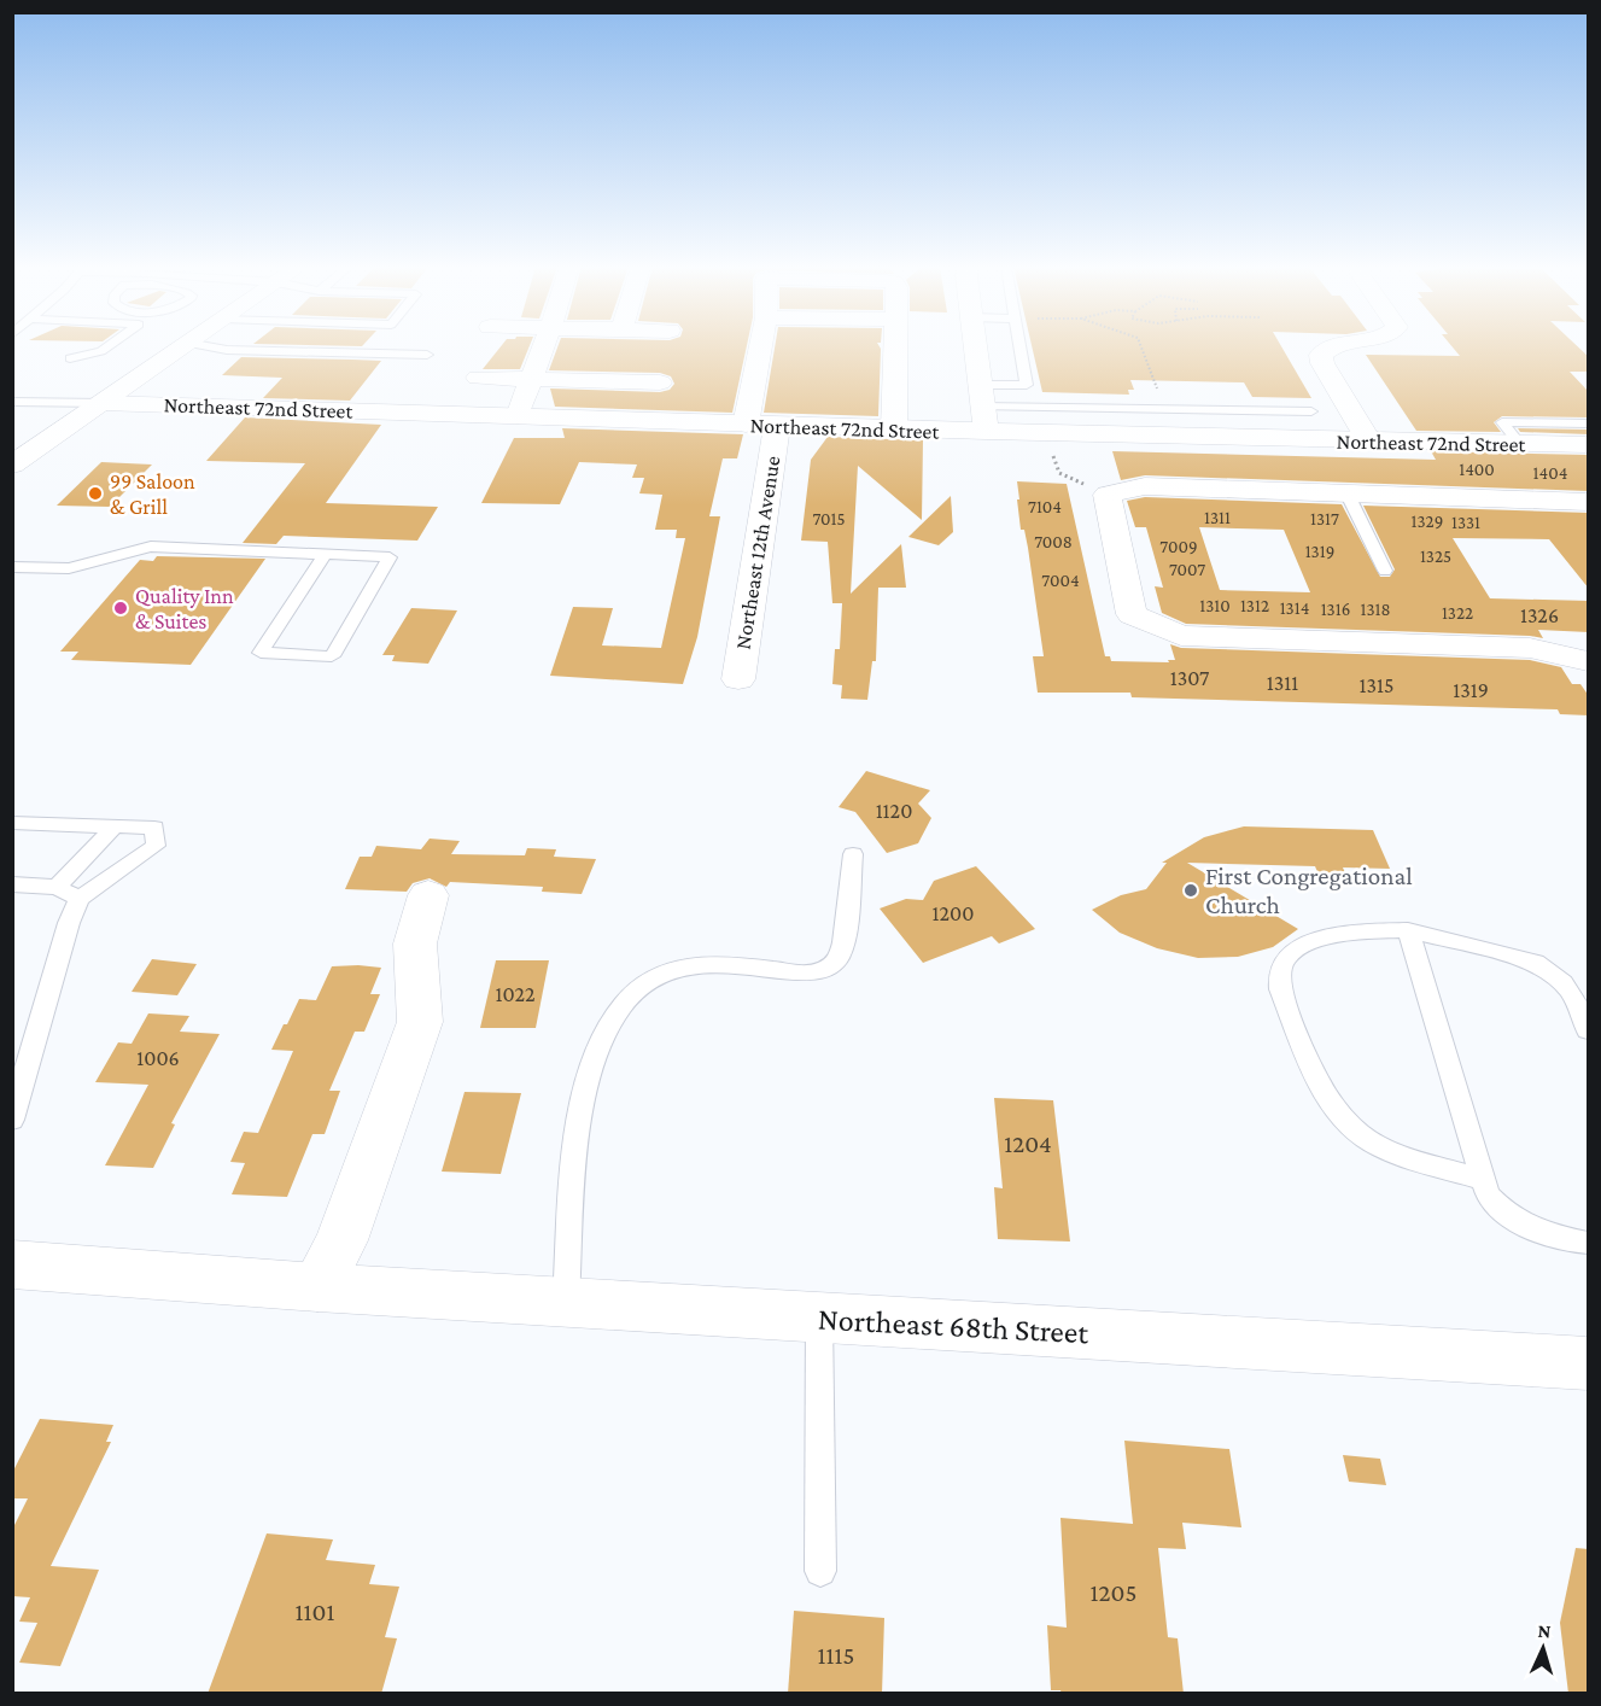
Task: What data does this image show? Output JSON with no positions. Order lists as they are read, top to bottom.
{
  "streets": {
    "street": ["Northeast 72nd Street", "Northeast 12th Avenue", "Northeast 68th Street"]
  },
  "crossings": [
    ["Northeast 72nd Street", "Northeast 12th Avenue"]
  ],
  "places": ["99 Saloon & Grill", "Quality Inn & Suites", "First Congregational Church"],
  "house_numbers": [
    "1400",
    "1404",
    "7104",
    "1311",
    "7015",
    "1317",
    "1329",
    "1331",
    "7008",
    "7009",
    "1319",
    "1325",
    "7007",
    "7004",
    "1310",
    "1312",
    "1314",
    "1316",
    "1318",
    "1322",
    "1326",
    "1307",
    "1311",
    "1315",
    "1319",
    "1120",
    "1200",
    "1022",
    "1006",
    "1204",
    "1205",
    "1101",
    "1115"
  ],
  "north": "top"
}
